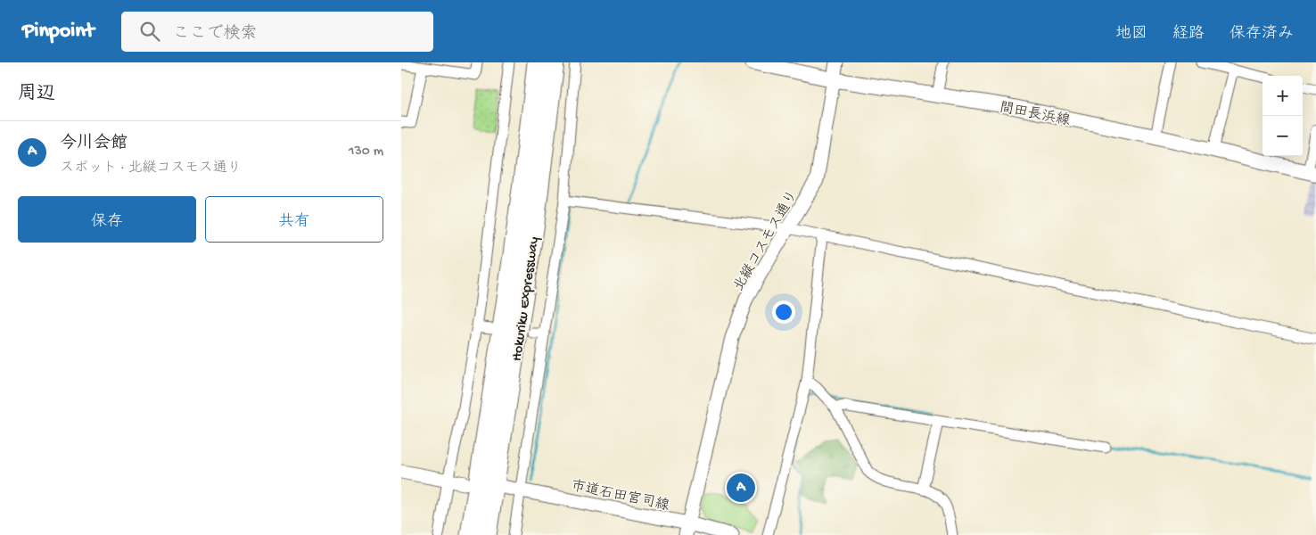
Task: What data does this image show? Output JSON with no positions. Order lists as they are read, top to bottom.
{
  "streets": {
    "highway": ["Hokuriku Expressway"],
    "main road": ["間田長浜線"],
    "street": ["北縦コスモス通り", "市道石田宮司線"]
  },
  "crossings": [
    ["間田長浜線", "北縦コスモス通り"],
    ["北縦コスモス通り", "市道石田宮司線"]
  ],
  "page": {
    "header": "Pinpoint",
    "search": "ここで検索",
    "nav": ["地図", "経路", "保存済み"],
    "heading": "周辺",
    "map_buttons": ["+", "−"],
    "list": [
      {
        "mark": "A",
        "name": "今川会館",
        "note": "スポット · 北縦コスモス通り",
        "value": "130 m"
      }
    ],
    "buttons": ["保存", "共有"],
    "pins": "A"
  }
}
